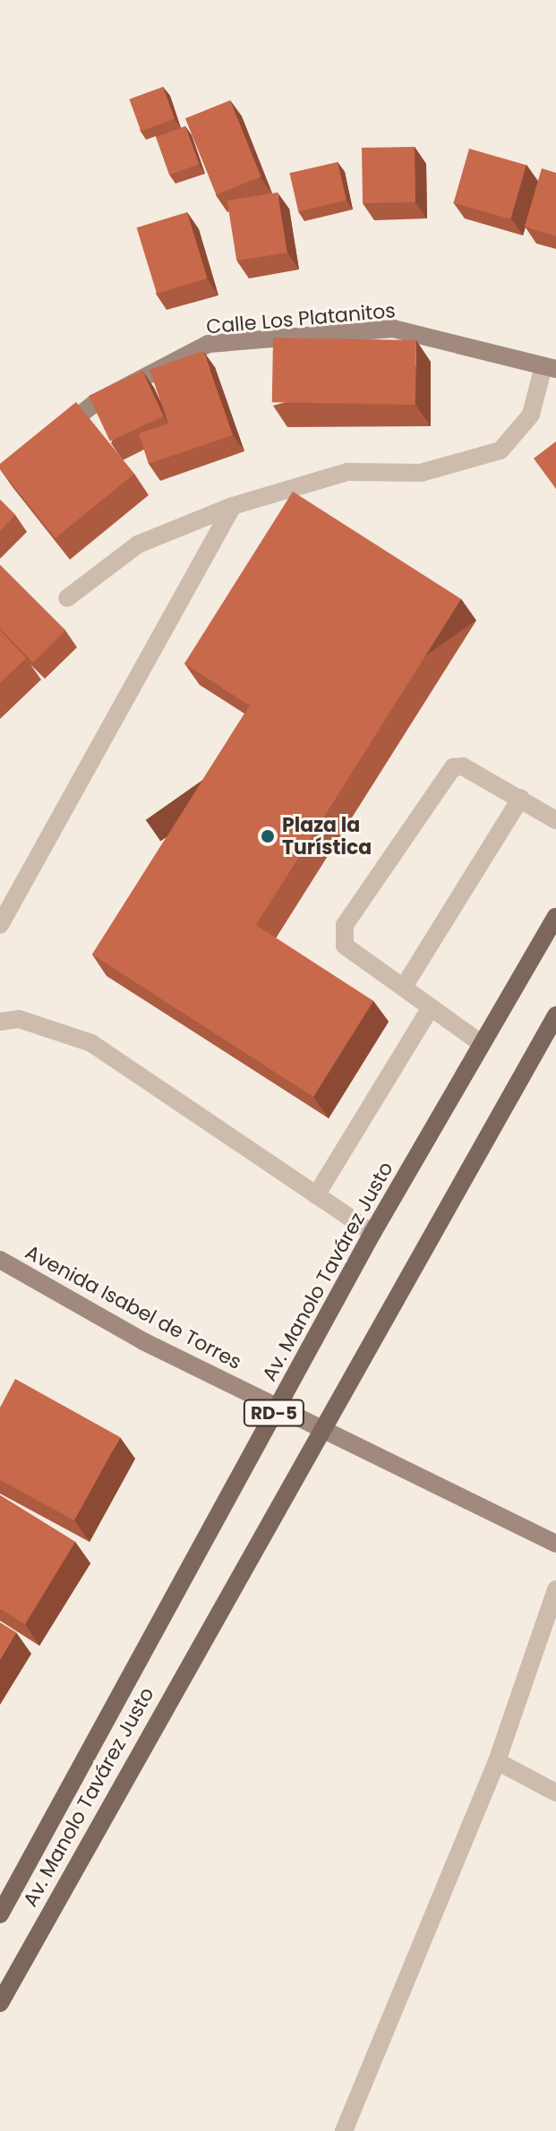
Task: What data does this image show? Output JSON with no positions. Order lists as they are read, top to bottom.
{
  "streets": {
    "main road": ["Av. Manolo Tavárez Justo", "RD-5"],
    "street": ["Calle Los Platanitos", "Avenida Isabel de Torres"]
  },
  "places": ["Plaza la Turística"]
}
